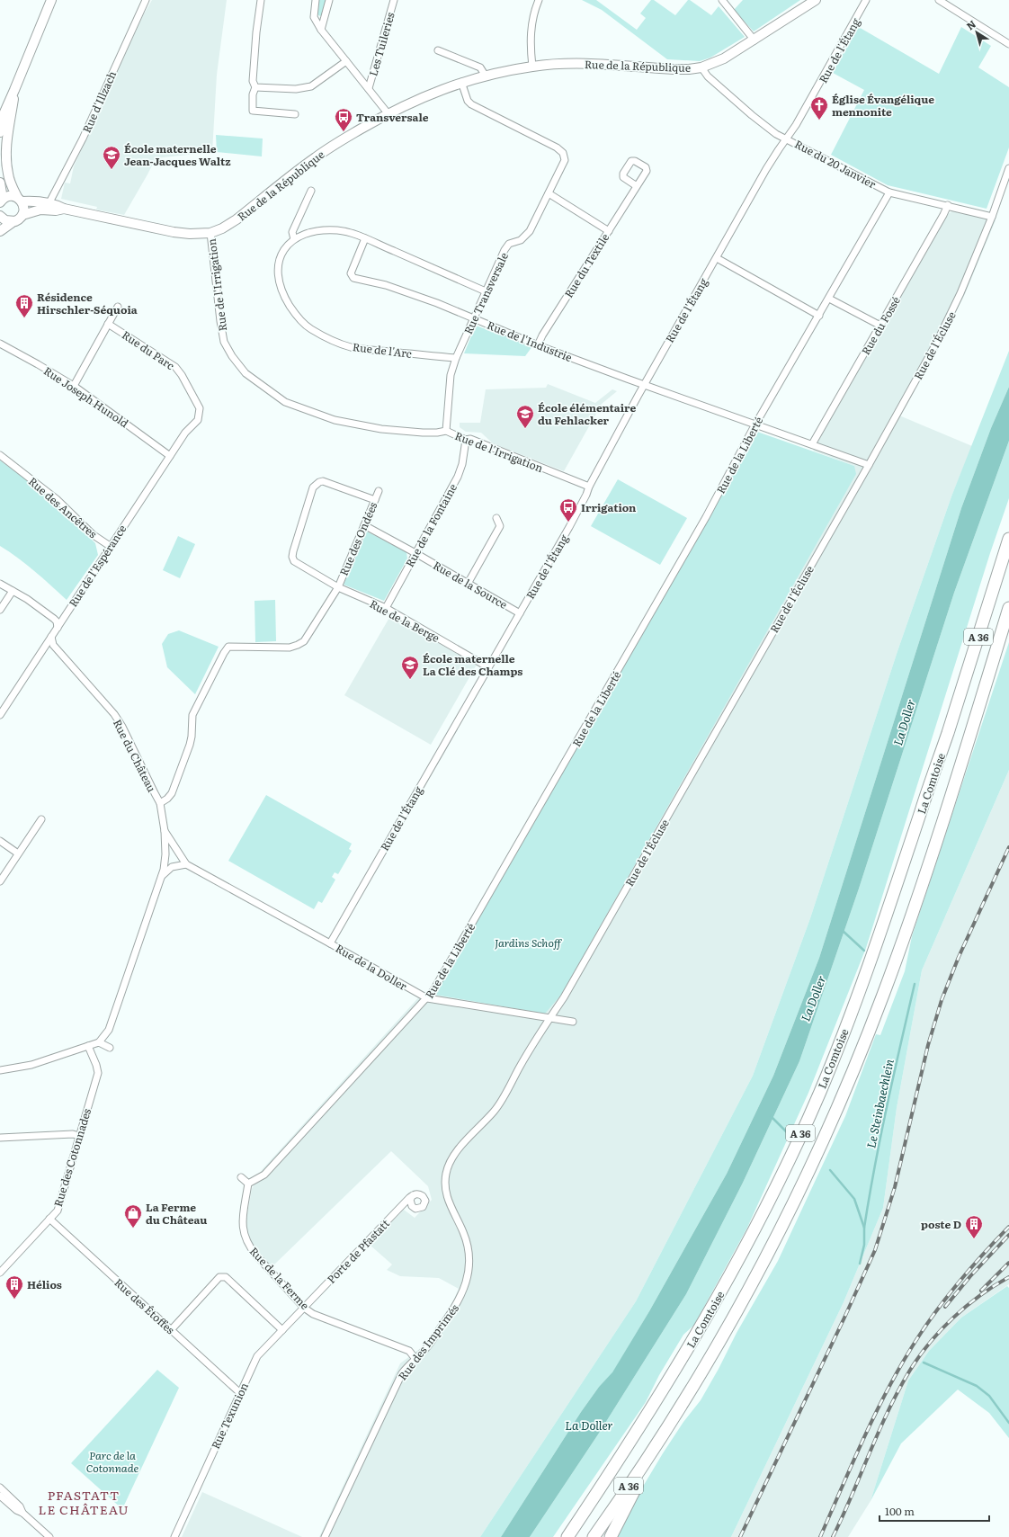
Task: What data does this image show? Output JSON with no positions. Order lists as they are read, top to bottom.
{
  "streets": {
    "highway": ["A 36", "La Comtoise"],
    "main road": ["Rue de la République"],
    "street": [
      "Les Tuileries",
      "Rue de l'Étang",
      "Rue d'Illzach",
      "Rue du 20 Janvier",
      "Rue du Textile",
      "Rue de l'Irrigation",
      "Rue Transversale",
      "Rue du Fossé",
      "Rue de l'Industrie",
      "Rue de l'Écluse",
      "Rue du Parc",
      "Rue de l'Arc",
      "Rue Joseph Hunold",
      "Rue de la Liberté",
      "Rue des Ancêtres",
      "Rue de la Fontaine",
      "Rue des Ondées",
      "Rue de l'Espérance",
      "Rue de la Source",
      "Rue de la Berge",
      "Rue du Château",
      "Rue de la Doller",
      "Rue des Cotonnades",
      "Porte de Pfastatt",
      "Rue de la Ferme",
      "Rue des Étoffes",
      "Rue des Imprimés",
      "Rue Texunion"
    ]
  },
  "crossings": [
    ["Les Tuileries", "Rue de la République"],
    ["Rue de l'Étang", "Rue du 20 Janvier"],
    ["Rue de l'Étang", "Rue de l'Irrigation"],
    ["Rue de l'Étang", "Rue de l'Industrie"],
    ["Rue de l'Étang", "Rue de la Source"],
    ["Rue de l'Étang", "Rue de la Berge"],
    ["Rue de l'Étang", "Rue de la Doller"],
    ["Rue de la République", "Rue d'Illzach"],
    ["Rue de la République", "Rue du 20 Janvier"],
    ["Rue de la République", "Rue de l'Irrigation"],
    ["Rue de la République", "Rue Transversale"],
    ["Rue du 20 Janvier", "Rue du Fossé"],
    ["Rue du 20 Janvier", "Rue de l'Écluse"],
    ["Rue du 20 Janvier", "Rue de la Liberté"],
    ["Rue du Textile", "Rue de l'Industrie"],
    ["Rue de l'Irrigation", "Rue Transversale"],
    ["Rue de l'Irrigation", "Rue de la Fontaine"],
    ["Rue Transversale", "Rue de l'Industrie"],
    ["Rue Transversale", "Rue de l'Arc"],
    ["Rue du Fossé", "Rue de l'Industrie"],
    ["Rue de l'Industrie", "Rue de l'Écluse"],
    ["Rue de l'Industrie", "Rue de l'Arc"],
    ["Rue de l'Industrie", "Rue de la Liberté"],
    ["Rue de l'Écluse", "Rue de la Doller"],
    ["Rue de l'Écluse", "Rue des Imprimés"],
    ["Rue du Parc", "Rue de l'Espérance"],
    ["Rue Joseph Hunold", "Rue de l'Espérance"],
    ["Rue de la Liberté", "Rue de la Doller"],
    ["Rue de la Liberté", "Rue de la Ferme"],
    ["Rue des Ancêtres", "Rue de l'Espérance"],
    ["Rue de la Fontaine", "Rue de la Source"],
    ["Rue de la Fontaine", "Rue de la Berge"],
    ["Rue des Ondées", "Rue de la Source"],
    ["Rue des Ondées", "Rue de la Berge"],
    ["Rue des Ondées", "Rue du Château"],
    ["Rue de l'Espérance", "Rue du Château"],
    ["Rue du Château", "Rue de la Doller"],
    ["Rue de la Doller", "Rue des Imprimés"],
    ["Rue des Cotonnades", "Rue des Étoffes"],
    ["Porte de Pfastatt", "Rue de la Ferme"],
    ["Porte de Pfastatt", "Rue Texunion"],
    ["Rue de la Ferme", "Rue des Imprimés"],
    ["Rue de la Ferme", "Rue Texunion"],
    ["Rue des Étoffes", "Rue Texunion"]
  ],
  "districts": ["PFASTATT LE CHÂTEAU"],
  "water": ["La Doller", "Le Steinbaechlein"],
  "parks": ["Jardins Schoff", "Parc de la Cotonnade"],
  "places": {
    "church": ["Église Évangélique mennonite"],
    "bus stop": ["Transversale", "Irrigation"],
    "school or university": ["École maternelle Jean-Jacques Waltz", "École élémentaire du Fehlacker", "École maternelle La Clé des Champs"],
    "building": ["Résidence Hirschler-Séquoia", "poste D", "Hélios"],
    "shop": ["La Ferme du Château"]
  },
  "scale_bar": "100 m",
  "north": "top left"
}
